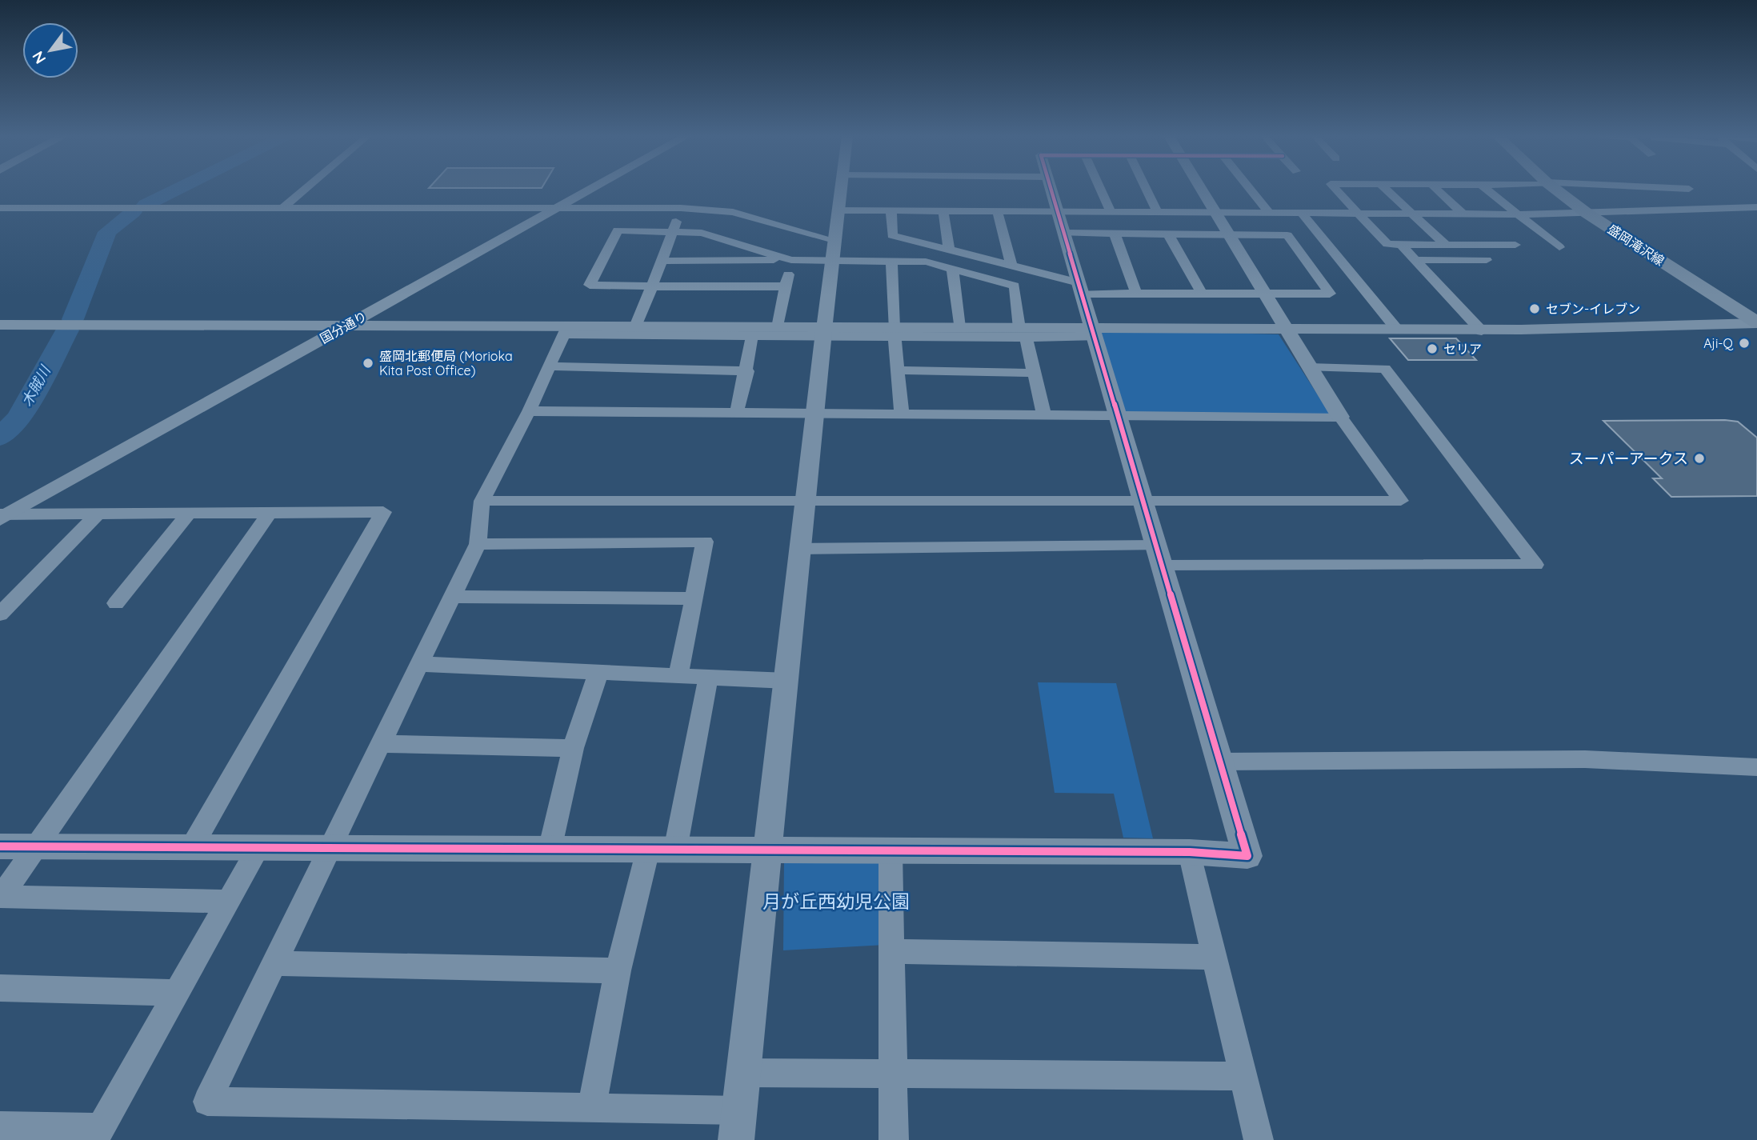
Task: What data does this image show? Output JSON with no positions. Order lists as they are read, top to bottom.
{
  "streets": {
    "main road": ["盛岡滝沢線"],
    "street": ["国分通り"]
  },
  "water": ["木賊川"],
  "parks": ["月が丘西幼児公園"],
  "places": [
    "セブン-イレブン",
    "Aji-Q",
    "セリア",
    "盛岡北郵便局 (Morioka Kita Post Office)",
    "スーパーアークス"
  ],
  "north": "bottom left"
}
